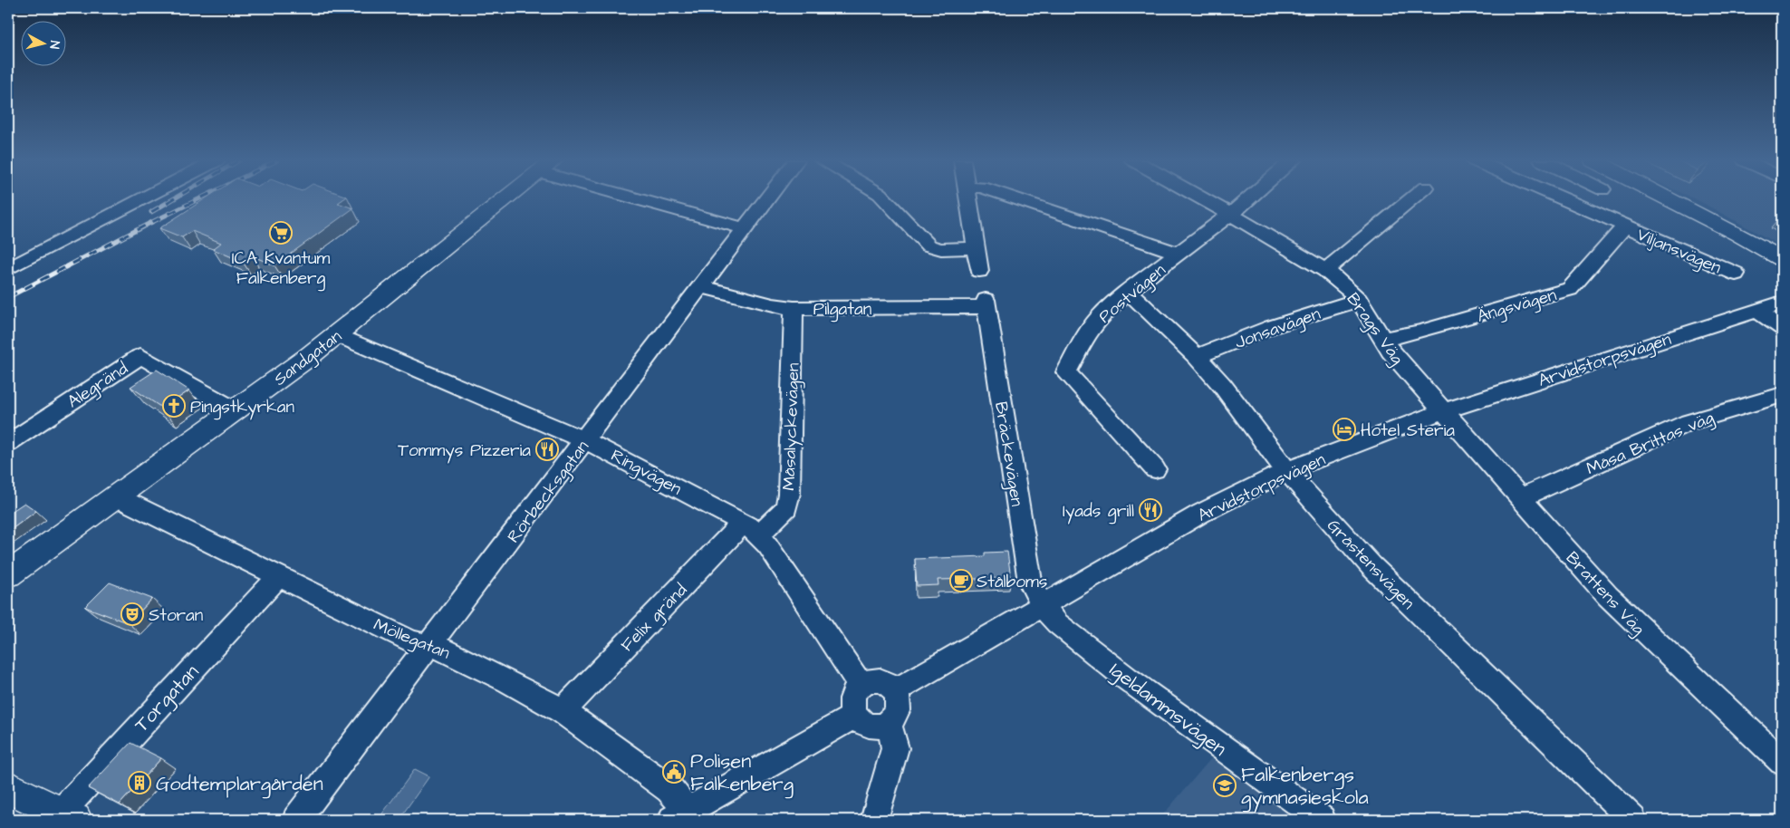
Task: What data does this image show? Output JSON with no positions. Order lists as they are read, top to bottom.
{
  "streets": {
    "main road": ["Sandgatan"],
    "street": [
      "Viljansvägen",
      "Postvägen",
      "Ängsvägen",
      "Pilgatan",
      "Jonsavägen",
      "Brags Väg",
      "Arvidstorpsvägen",
      "Alegränd",
      "Måsalyckevägen",
      "Måsa Brittas väg",
      "Bräckevägen",
      "Ringvägen",
      "Rörbecksgatan",
      "Gråstensvägen",
      "Brattens Väg",
      "Felix gränd",
      "Möllegatan",
      "Torgatan",
      "Igeldammsvägen"
    ]
  },
  "crossings": [
    ["Viljansvägen", "Ängsvägen"],
    ["Postvägen", "Brags Väg"],
    ["Postvägen", "Gråstensvägen"],
    ["Ängsvägen", "Brags Väg"],
    ["Pilgatan", "Måsalyckevägen"],
    ["Pilgatan", "Bräckevägen"],
    ["Pilgatan", "Rörbecksgatan"],
    ["Jonsavägen", "Brags Väg"],
    ["Jonsavägen", "Gråstensvägen"],
    ["Brags Väg", "Arvidstorpsvägen"],
    ["Brags Väg", "Brattens Väg"],
    ["Sandgatan", "Alegränd"],
    ["Sandgatan", "Ringvägen"],
    ["Sandgatan", "Möllegatan"],
    ["Arvidstorpsvägen", "Bräckevägen"],
    ["Arvidstorpsvägen", "Ringvägen"],
    ["Arvidstorpsvägen", "Gråstensvägen"],
    ["Arvidstorpsvägen", "Brattens Väg"],
    ["Arvidstorpsvägen", "Igeldammsvägen"],
    ["Måsalyckevägen", "Ringvägen"],
    ["Måsalyckevägen", "Felix gränd"],
    ["Måsa Brittas väg", "Brattens Väg"],
    ["Bräckevägen", "Igeldammsvägen"],
    ["Ringvägen", "Rörbecksgatan"],
    ["Ringvägen", "Felix gränd"],
    ["Rörbecksgatan", "Möllegatan"],
    ["Felix gränd", "Möllegatan"],
    ["Möllegatan", "Torgatan"]
  ],
  "places": {
    "supermarket": ["ICA Kvantum Falkenberg"],
    "church": ["Pingstkyrkan"],
    "hotel": ["Hotel Steria"],
    "restaurant": ["Tommys Pizzeria", "Iyads grill"],
    "cafe": ["Stålboms"],
    "theatre": ["Storan"],
    "public building": ["Polisen Falkenberg"],
    "building": ["Godtemplargården"],
    "school or university": ["Falkenbergs gymnasieskola"]
  },
  "north": "right"
}
